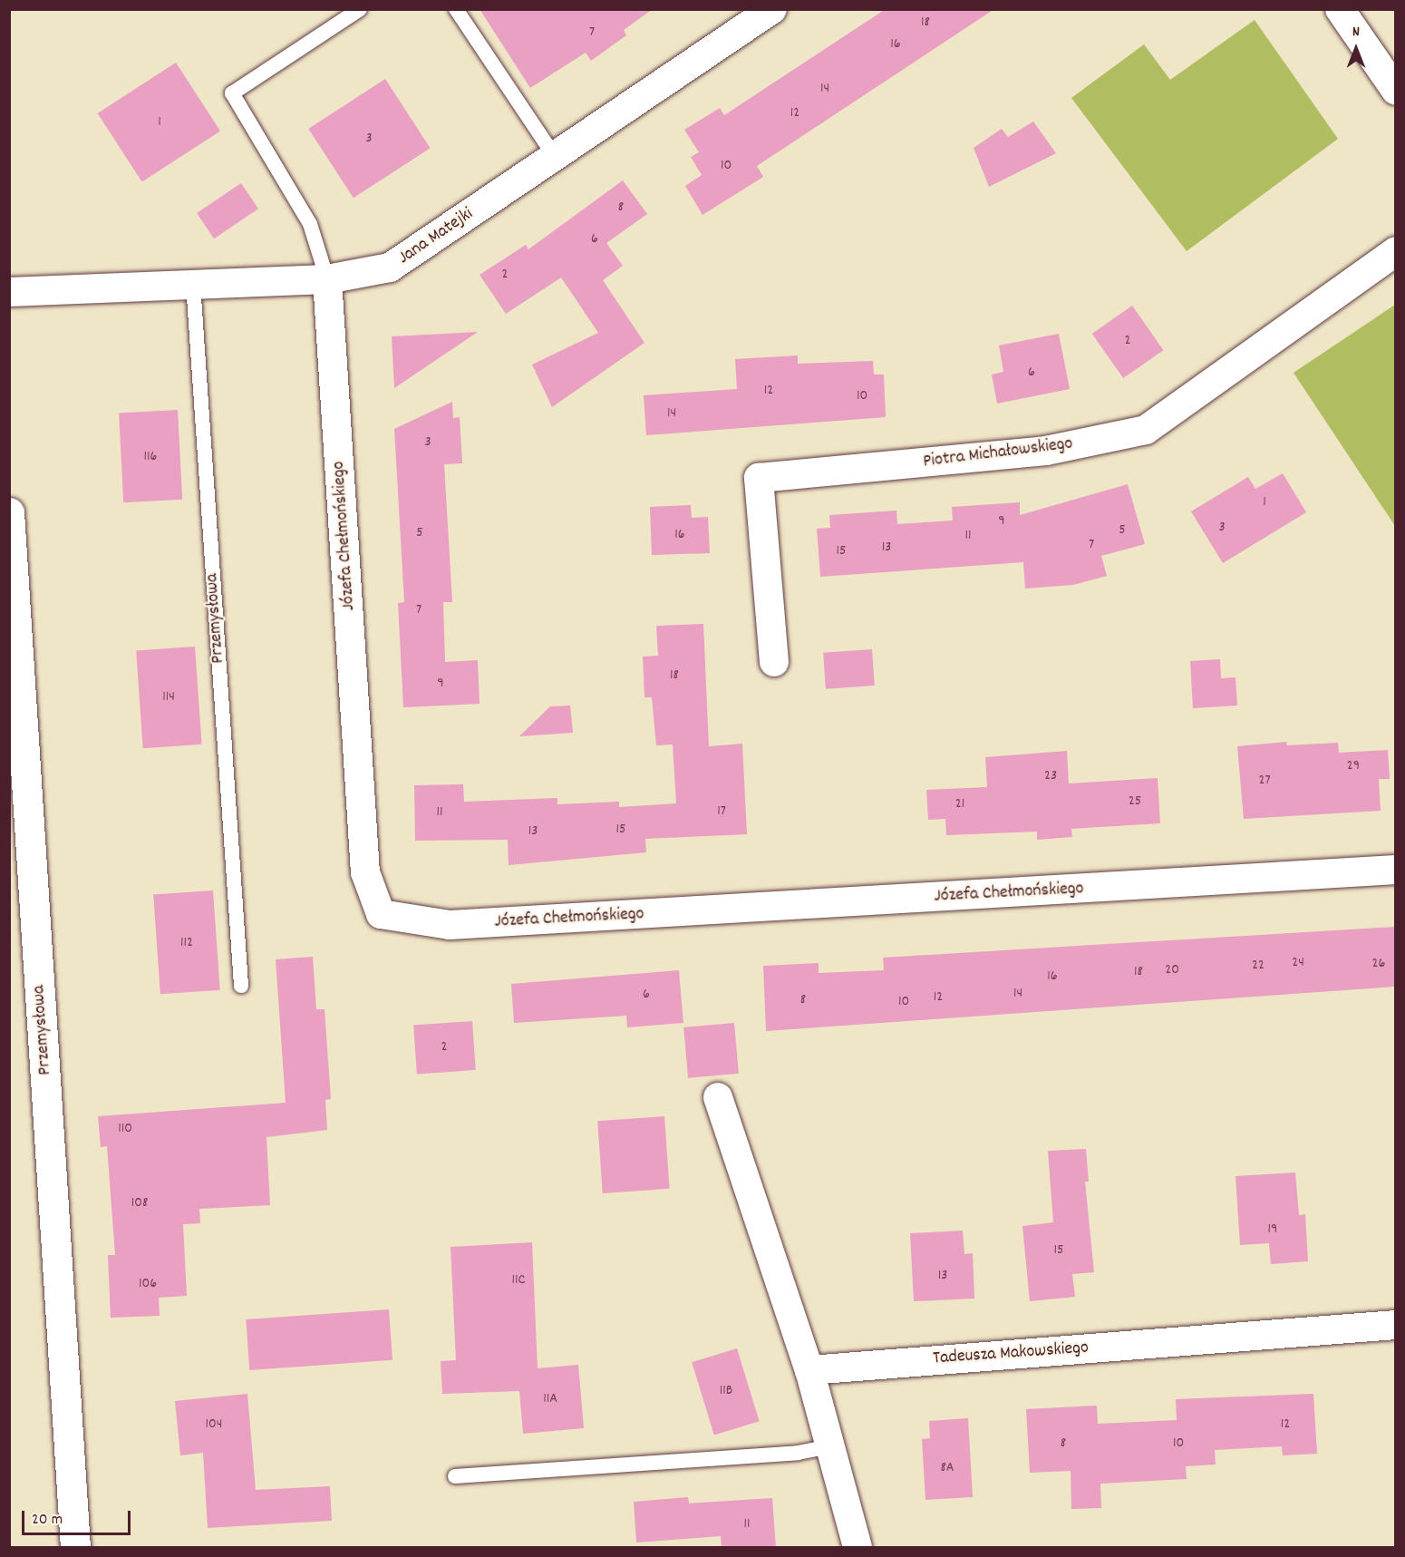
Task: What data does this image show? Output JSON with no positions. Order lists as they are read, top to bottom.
{
  "streets": {
    "main road": ["Przemysłowa"],
    "street": [
      "Jana Matejki",
      "Piotra Michałowskiego",
      "Józefa Chełmońskiego",
      "Tadeusza Makowskiego"
    ]
  },
  "crossings": [
    ["Jana Matejki", "Józefa Chełmońskiego"],
    ["Jana Matejki", "Przemysłowa"]
  ],
  "house_numbers": [
    "18",
    "7",
    "16",
    "14",
    "12",
    "1",
    "3",
    "10",
    "8",
    "6",
    "2",
    "2",
    "6",
    "12",
    "10",
    "14",
    "3",
    "116",
    "1",
    "9",
    "3",
    "5",
    "5",
    "16",
    "11",
    "7",
    "13",
    "15",
    "7",
    "18",
    "9",
    "114",
    "29",
    "23",
    "27",
    "25",
    "21",
    "17",
    "11",
    "15",
    "13",
    "112",
    "24",
    "26",
    "22",
    "20",
    "18",
    "16",
    "14",
    "6",
    "12",
    "8",
    "10",
    "2",
    "110",
    "108",
    "19",
    "15",
    "13",
    "11C",
    "106",
    "11B",
    "11A",
    "104",
    "12",
    "8",
    "10",
    "8A",
    "11"
  ],
  "scale_bar": "20 m",
  "north": "top"
}
